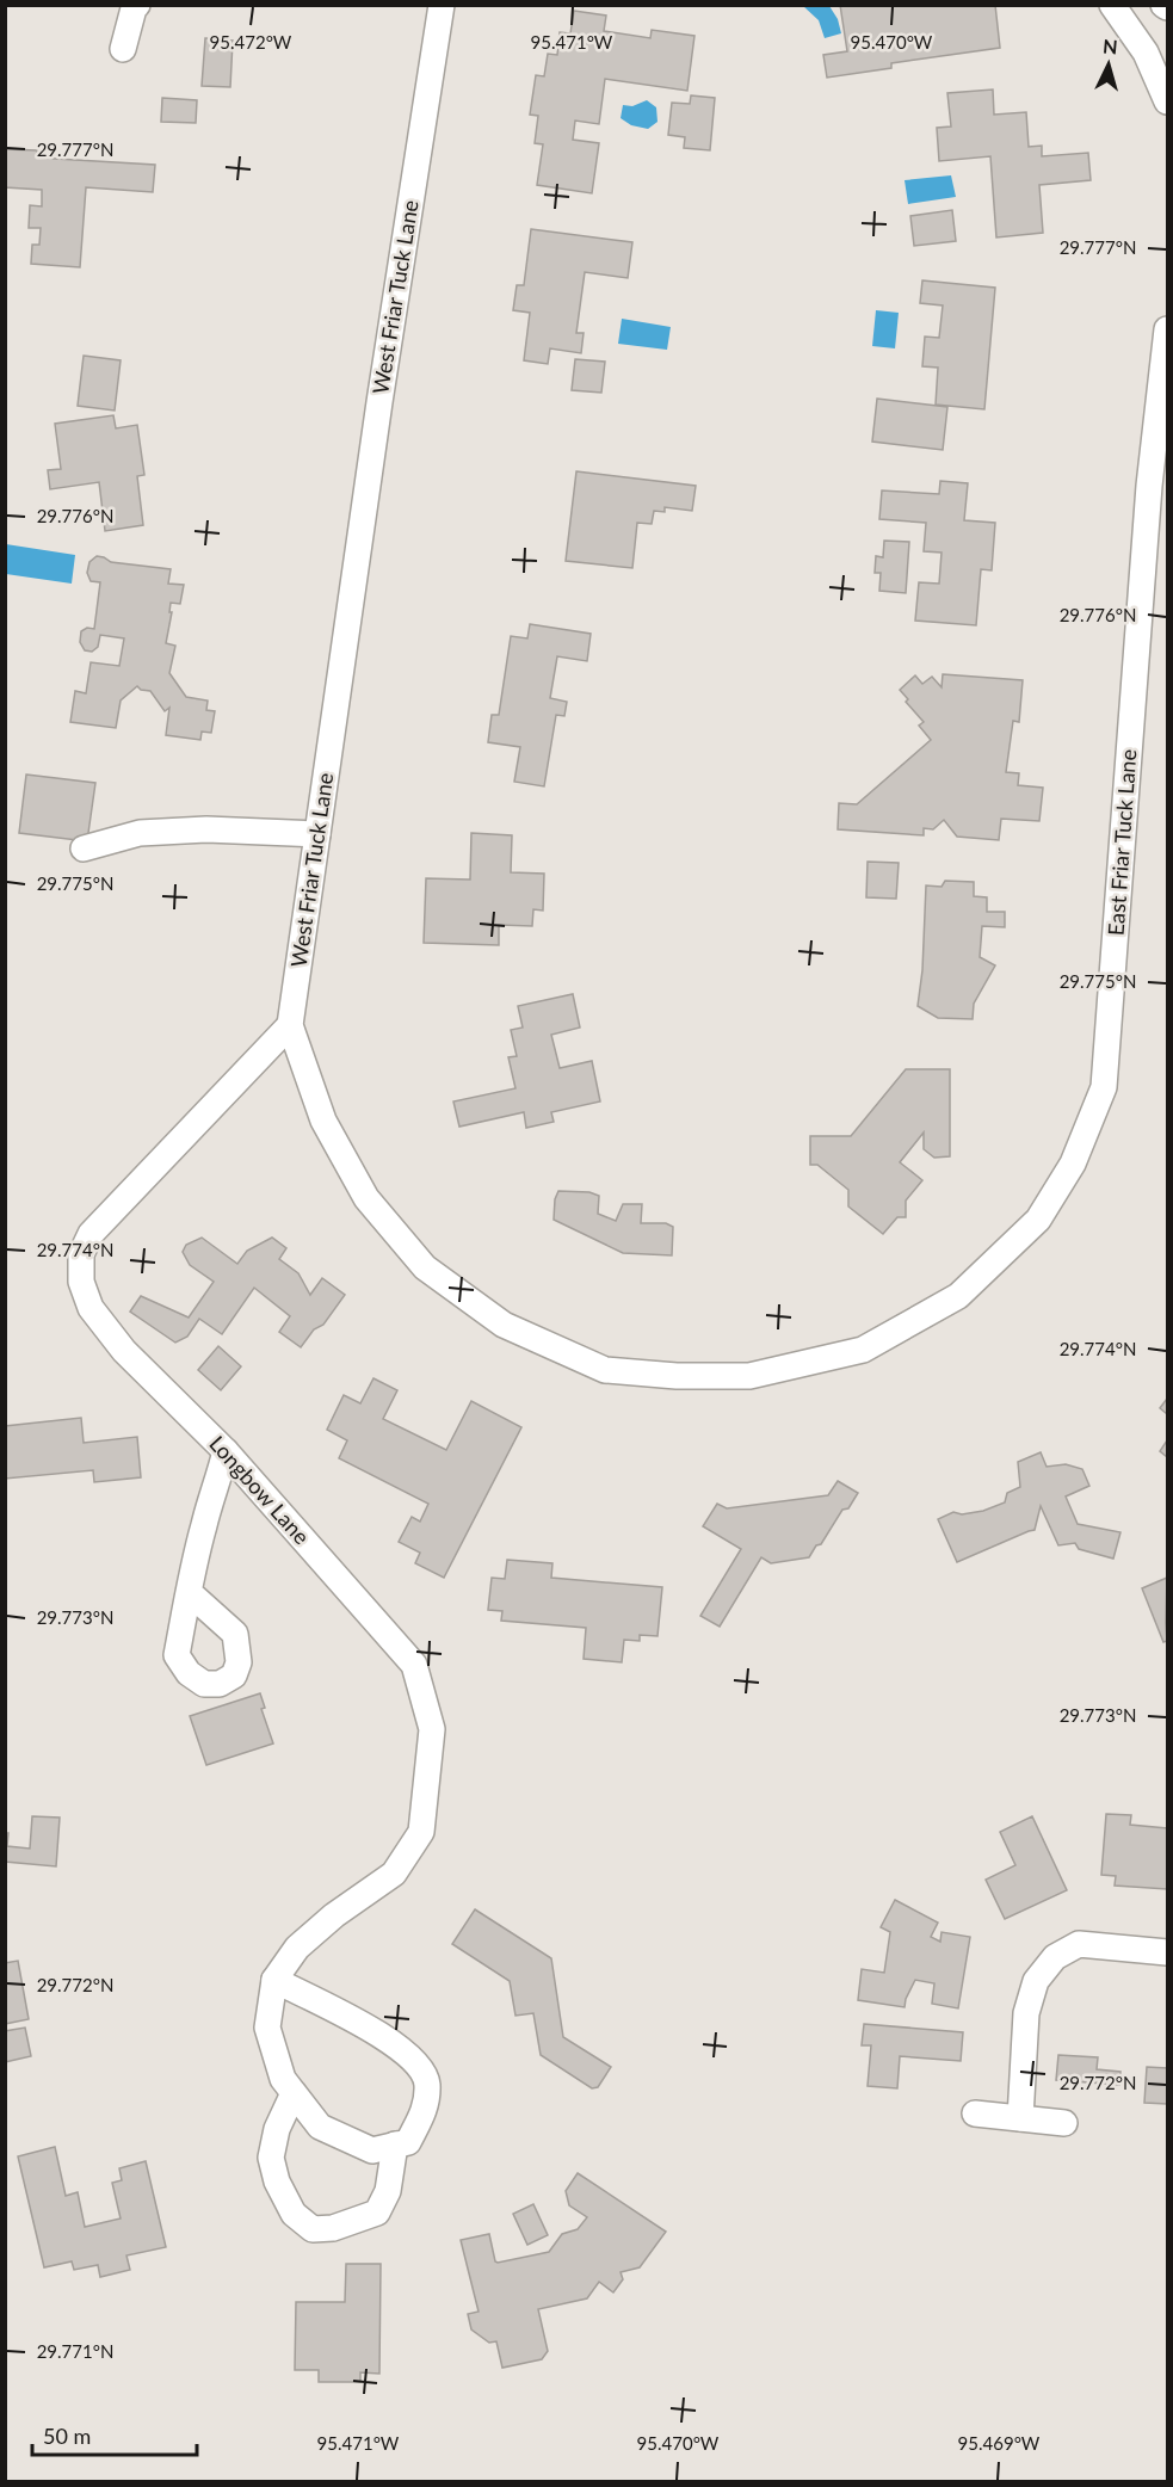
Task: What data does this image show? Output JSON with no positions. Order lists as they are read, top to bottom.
{
  "streets": {
    "street": ["West Friar Tuck Lane", "East Friar Tuck Lane", "Longbow Lane"]
  },
  "crossings": [
    ["West Friar Tuck Lane", "East Friar Tuck Lane"],
    ["West Friar Tuck Lane", "Longbow Lane"]
  ],
  "scale_bar": "50 m",
  "north": "top",
  "coordinates": [
    "95.472°W",
    "95.471°W",
    "95.470°W",
    "29.777°N",
    "29.776°N",
    "29.775°N",
    "29.774°N",
    "29.773°N",
    "29.772°N",
    "29.771°N",
    "95.469°W"
  ]
}
